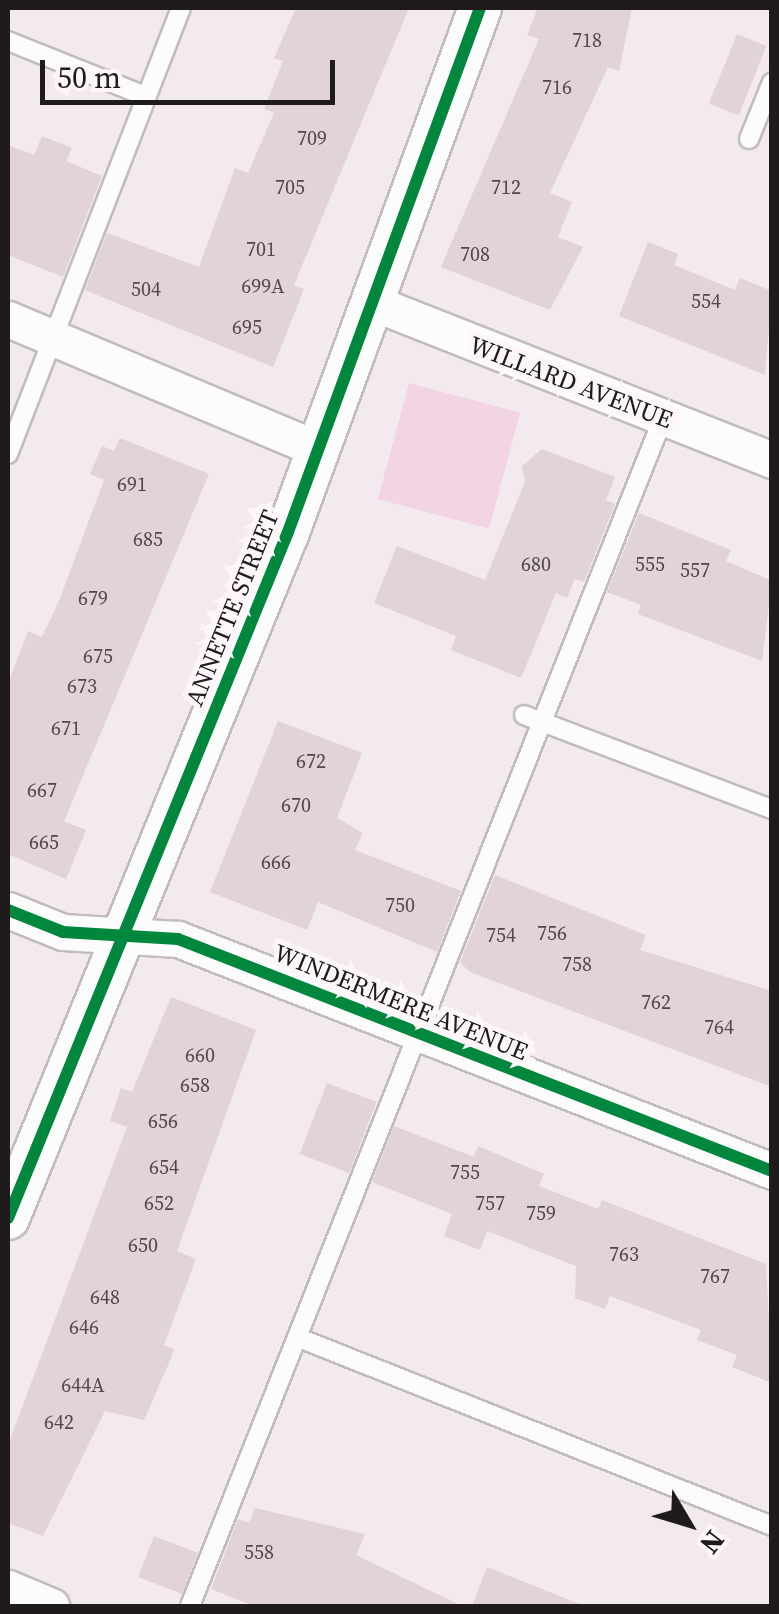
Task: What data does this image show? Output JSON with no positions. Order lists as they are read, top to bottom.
{
  "streets": {
    "street": ["WILLARD AVENUE", "ANNETTE STREET", "WINDERMERE AVENUE"]
  },
  "crossings": [
    ["WILLARD AVENUE", "ANNETTE STREET"],
    ["ANNETTE STREET", "WINDERMERE AVENUE"]
  ],
  "house_numbers": [
    "718",
    "716",
    "709",
    "705",
    "712",
    "701",
    "708",
    "699A",
    "504",
    "554",
    "695",
    "691",
    "685",
    "680",
    "555",
    "557",
    "679",
    "675",
    "673",
    "671",
    "672",
    "667",
    "670",
    "665",
    "666",
    "750",
    "756",
    "754",
    "758",
    "762",
    "764",
    "660",
    "658",
    "656",
    "654",
    "755",
    "652",
    "757",
    "759",
    "650",
    "763",
    "767",
    "648",
    "646",
    "644A",
    "642",
    "558"
  ],
  "scale_bar": "50 m",
  "north": "bottom right"
}
